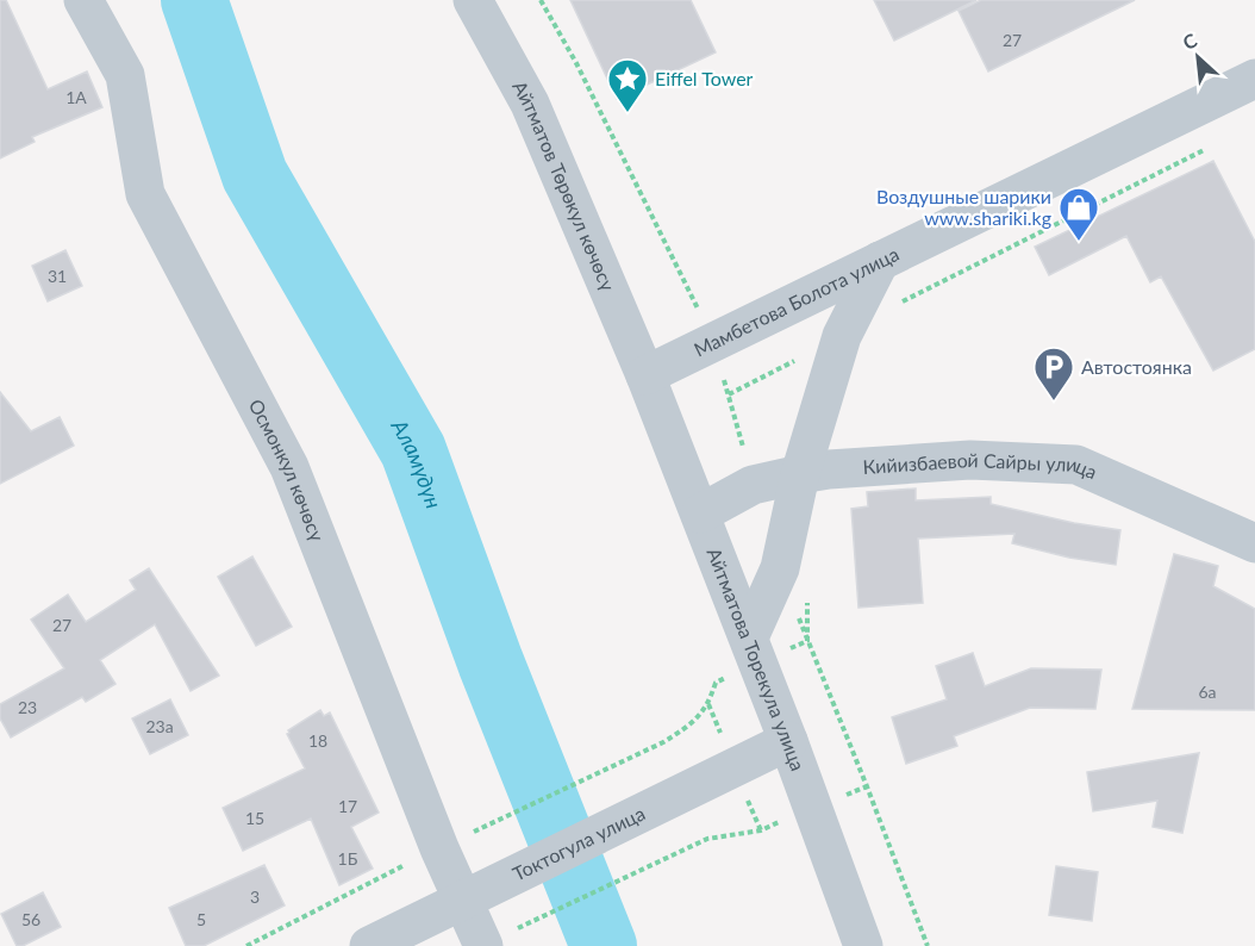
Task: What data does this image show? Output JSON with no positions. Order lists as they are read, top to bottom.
{
  "streets": {
    "street": [
      "Айтматов Төрөкул көчөсү",
      "Мамбетова Болота улица",
      "Осмонкул көчөсү",
      "Кийизбаевой Сайры улица",
      "Айтматова Торекула улица",
      "Токтогула улица"
    ]
  },
  "crossings": [
    ["Айтматов Төрөкул көчөсү", "Мамбетова Болота улица"],
    ["Айтматов Төрөкул көчөсү", "Айтматова Торекула улица"],
    ["Мамбетова Болота улица", "Айтматова Торекула улица"],
    ["Осмонкул көчөсү", "Токтогула улица"],
    ["Кийизбаевой Сайры улица", "Айтматова Торекула улица"],
    ["Айтматова Торекула улица", "Токтогула улица"]
  ],
  "water": ["Аламүдүн"],
  "places": {
    "place": ["Eiffel Tower"],
    "shop": ["Воздушные шарики www.shariki.kg"],
    "parking": ["Автостоянка"]
  },
  "house_numbers": [
    "27",
    "1А",
    "31",
    "27",
    "6а",
    "23",
    "23а",
    "18",
    "17",
    "15",
    "1Б",
    "3",
    "56",
    "5"
  ],
  "north": "top left"
}
